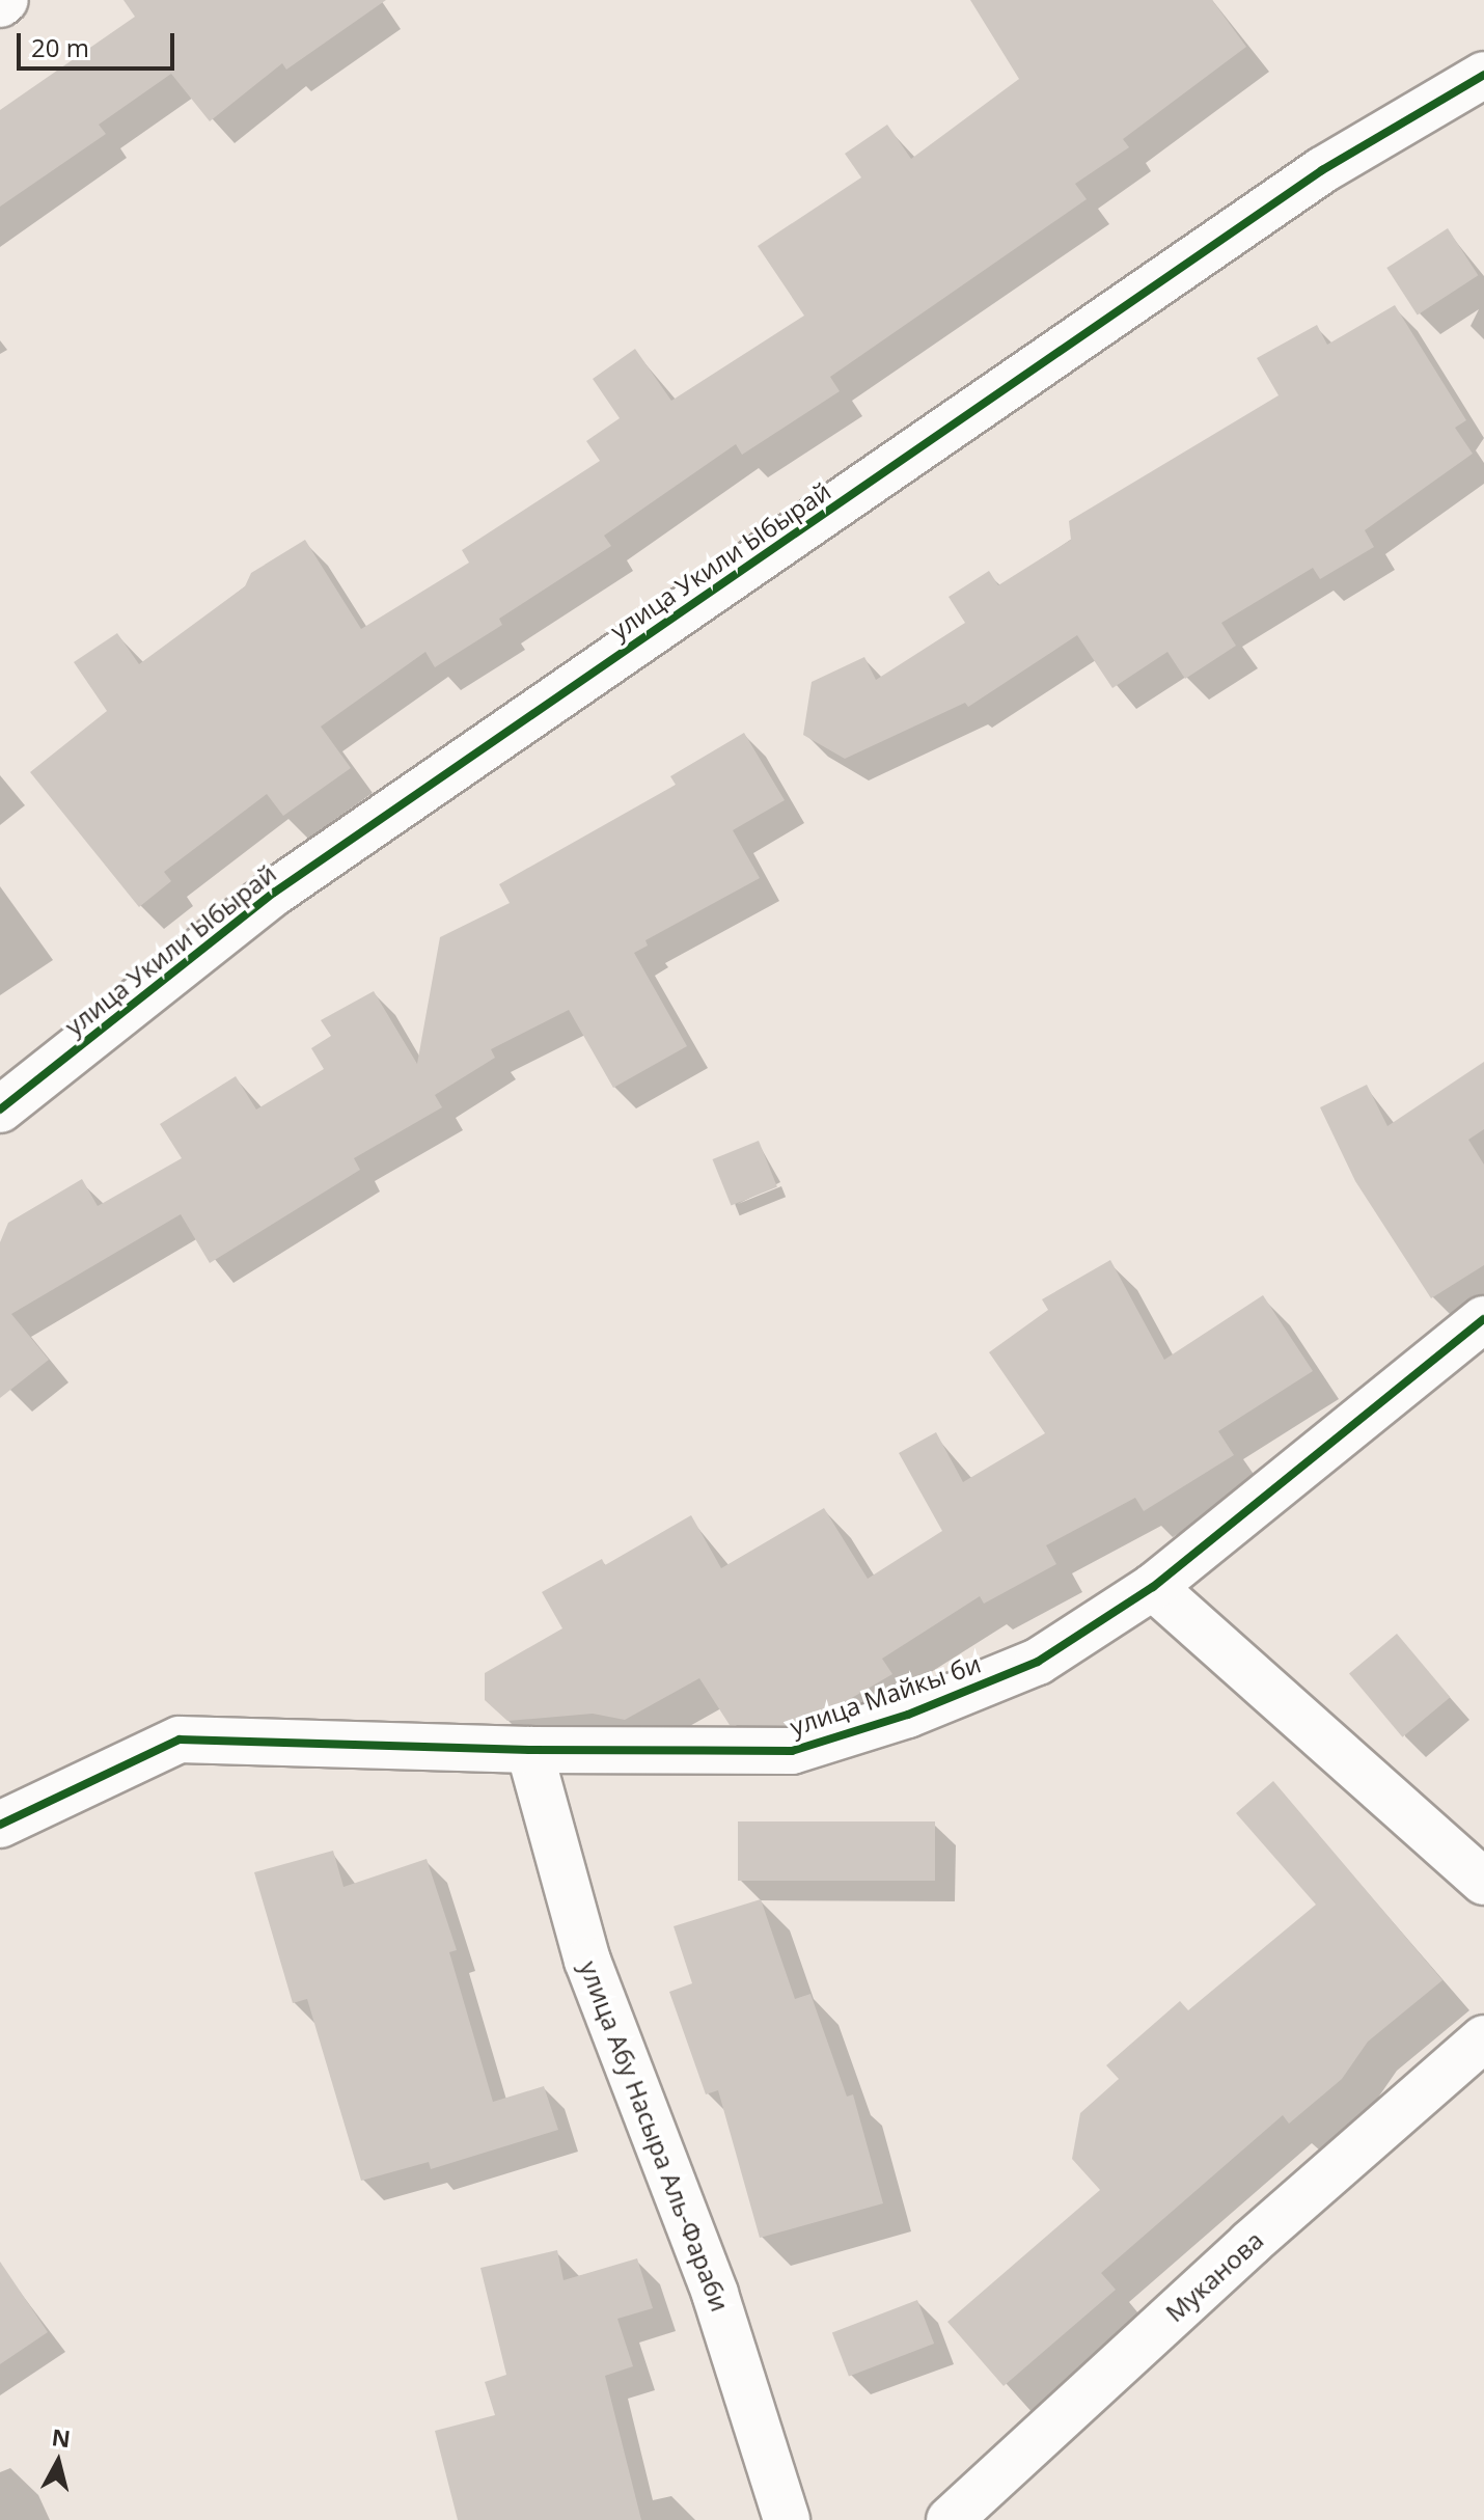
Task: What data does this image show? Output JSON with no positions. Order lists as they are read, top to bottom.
{
  "streets": {
    "street": [
      "улица Укили Ыбырай",
      "улица Майкы би",
      "улица Абу Насыра Аль-Фараби",
      "Муканова"
    ]
  },
  "crossings": [
    ["улица Майкы би", "улица Абу Насыра Аль-Фараби"]
  ],
  "scale_bar": "20 m",
  "north": "top"
}
